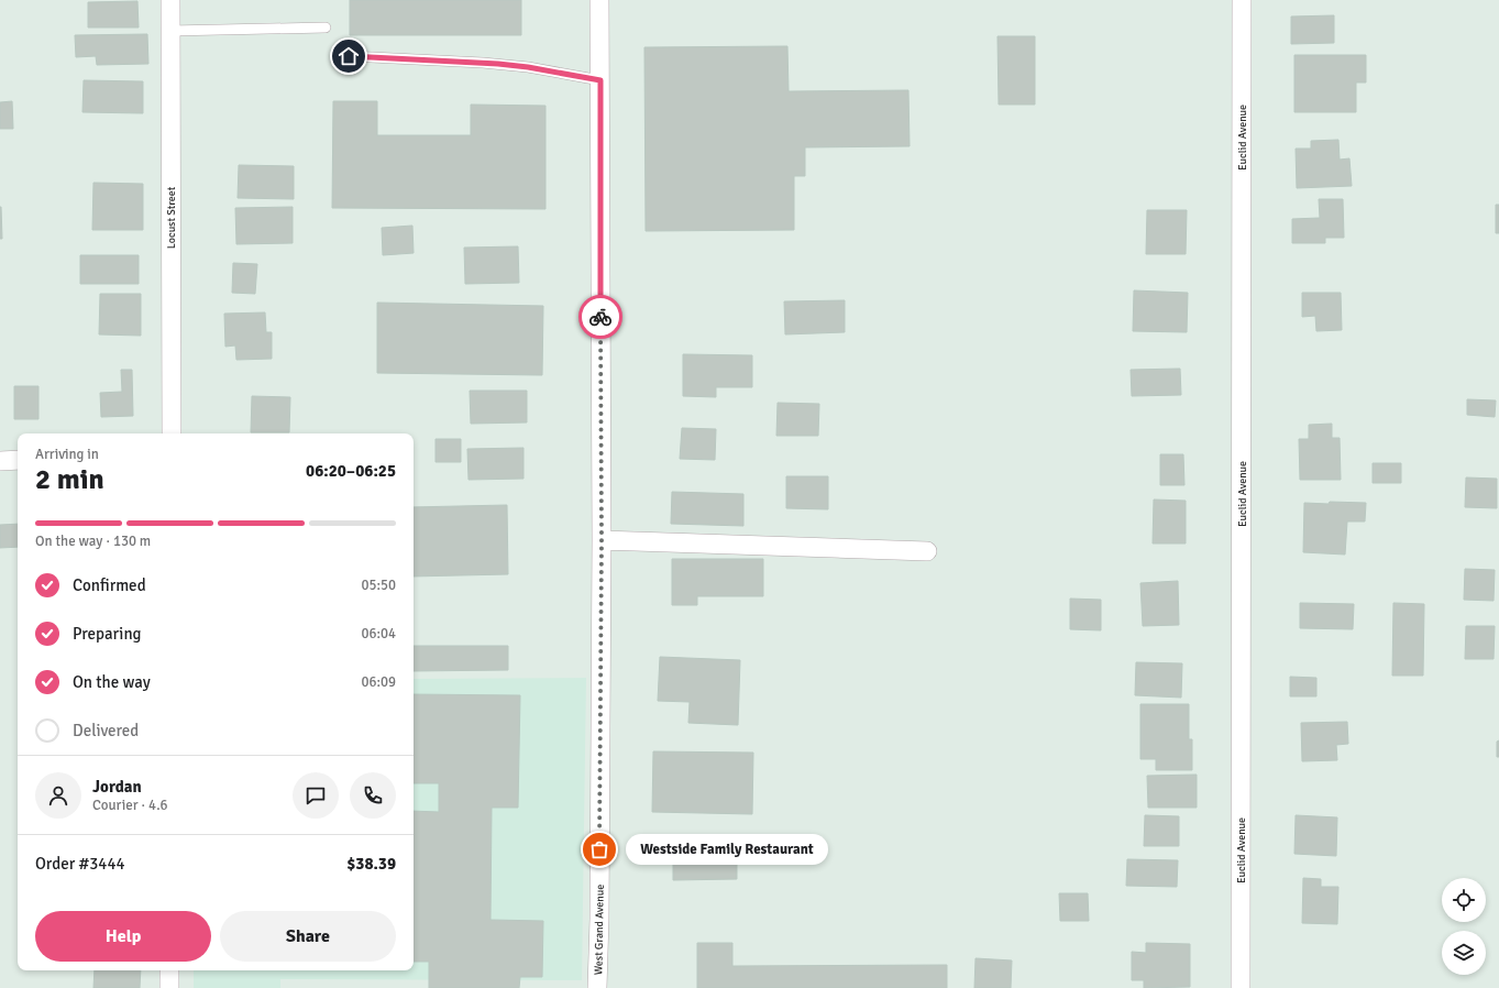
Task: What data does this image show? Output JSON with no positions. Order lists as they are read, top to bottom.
{
  "streets": {
    "street": ["Euclid Avenue", "Locust Street", "West Grand Avenue"]
  },
  "places": ["Westside Family Restaurant"],
  "page": {
    "heading": ["2 min", "Arriving in", "06:20–06:25"],
    "panel": [
      "Jordan",
      "Courier · 4.6",
      "Order #3444",
      "$38.39"
    ],
    "bar": "On the way · 130 m",
    "list": [
      ["Confirmed", "05:50"],
      ["Preparing", "06:04"],
      ["On the way", "06:09"],
      "Delivered"
    ],
    "bubble": "Westside Family Restaurant",
    "buttons": ["Help", "Share"]
  }
}
